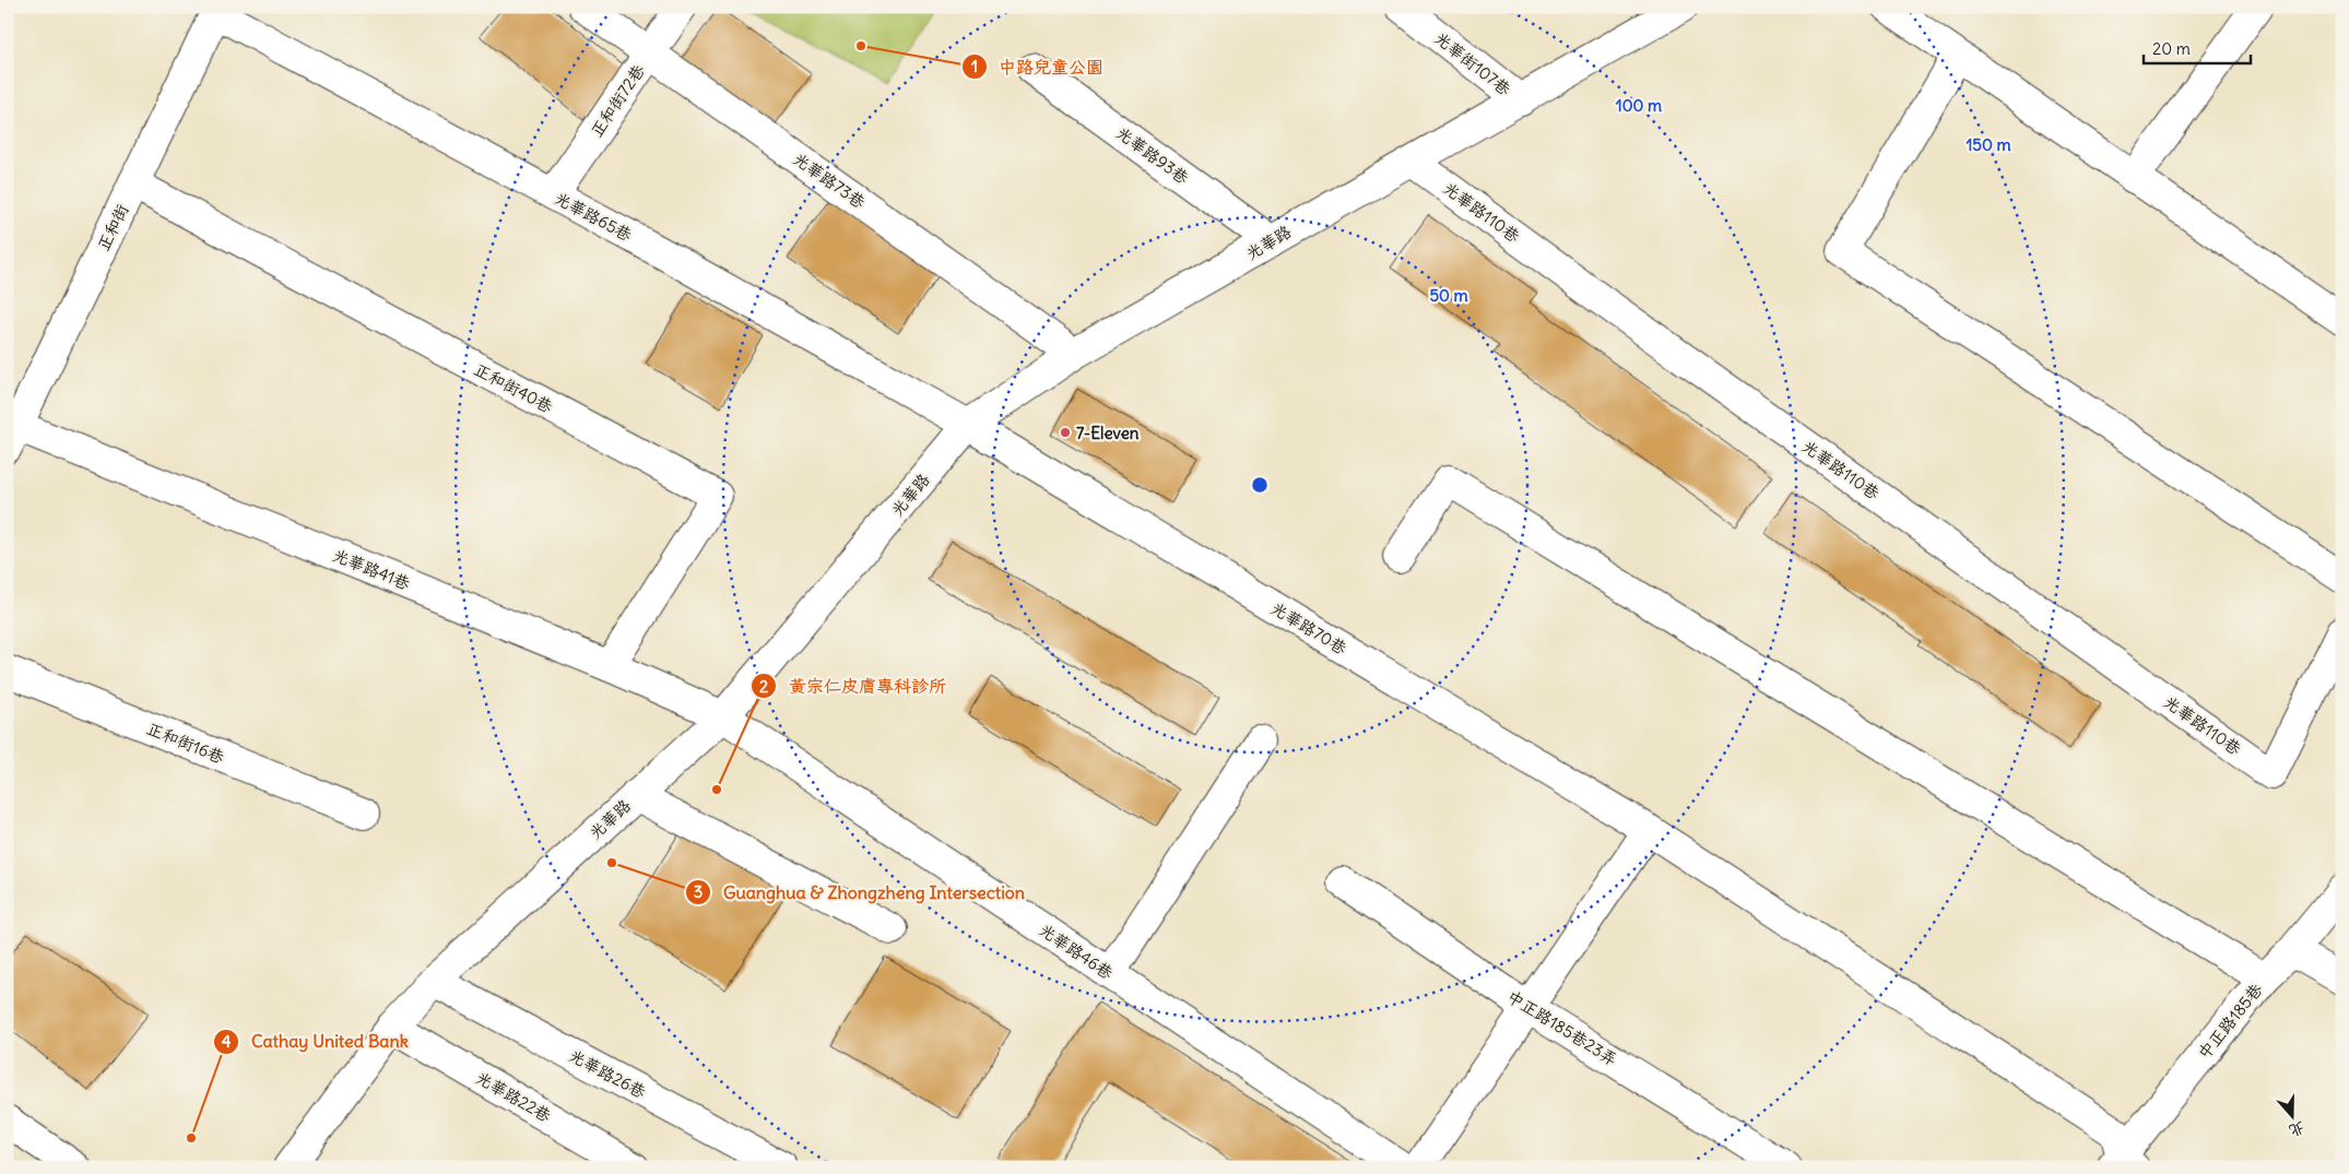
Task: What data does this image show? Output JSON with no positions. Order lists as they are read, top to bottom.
{
  "streets": {
    "street": [
      "光華街107巷",
      "正和街72巷",
      "光華路93巷",
      "光華路73巷",
      "光華路110巷",
      "光華路65巷",
      "正和街",
      "光華路",
      "正和街40巷",
      "光華路41巷",
      "光華路70巷",
      "正和街16巷",
      "光華路46巷",
      "中正路185巷",
      "中正路185巷23弄",
      "光華路26巷",
      "光華路22巷"
    ]
  },
  "crossings": [
    ["光華街107巷", "光華路"],
    ["正和街72巷", "光華路73巷"],
    ["正和街72巷", "光華路65巷"],
    ["光華路93巷", "光華路"],
    ["光華路73巷", "光華路"],
    ["光華路110巷", "光華路"],
    ["光華路65巷", "正和街"],
    ["光華路65巷", "光華路"],
    ["光華路65巷", "光華路70巷"],
    ["正和街", "正和街40巷"],
    ["正和街", "光華路41巷"],
    ["光華路", "光華路41巷"],
    ["光華路", "光華路70巷"],
    ["光華路", "光華路46巷"],
    ["光華路", "光華路26巷"],
    ["光華路", "光華路22巷"],
    ["正和街40巷", "光華路41巷"],
    ["光華路41巷", "光華路46巷"],
    ["光華路70巷", "中正路185巷"]
  ],
  "places": [
    "中路兒童公園",
    "7-Eleven",
    "黃宗仁皮膚專科診所",
    "Guanghua & Zhongzheng Intersection",
    "Cathay United Bank"
  ],
  "scale_bar": "20 m",
  "north": "bottom",
  "rings": ["100 m", "150 m", "50 m"]
}
